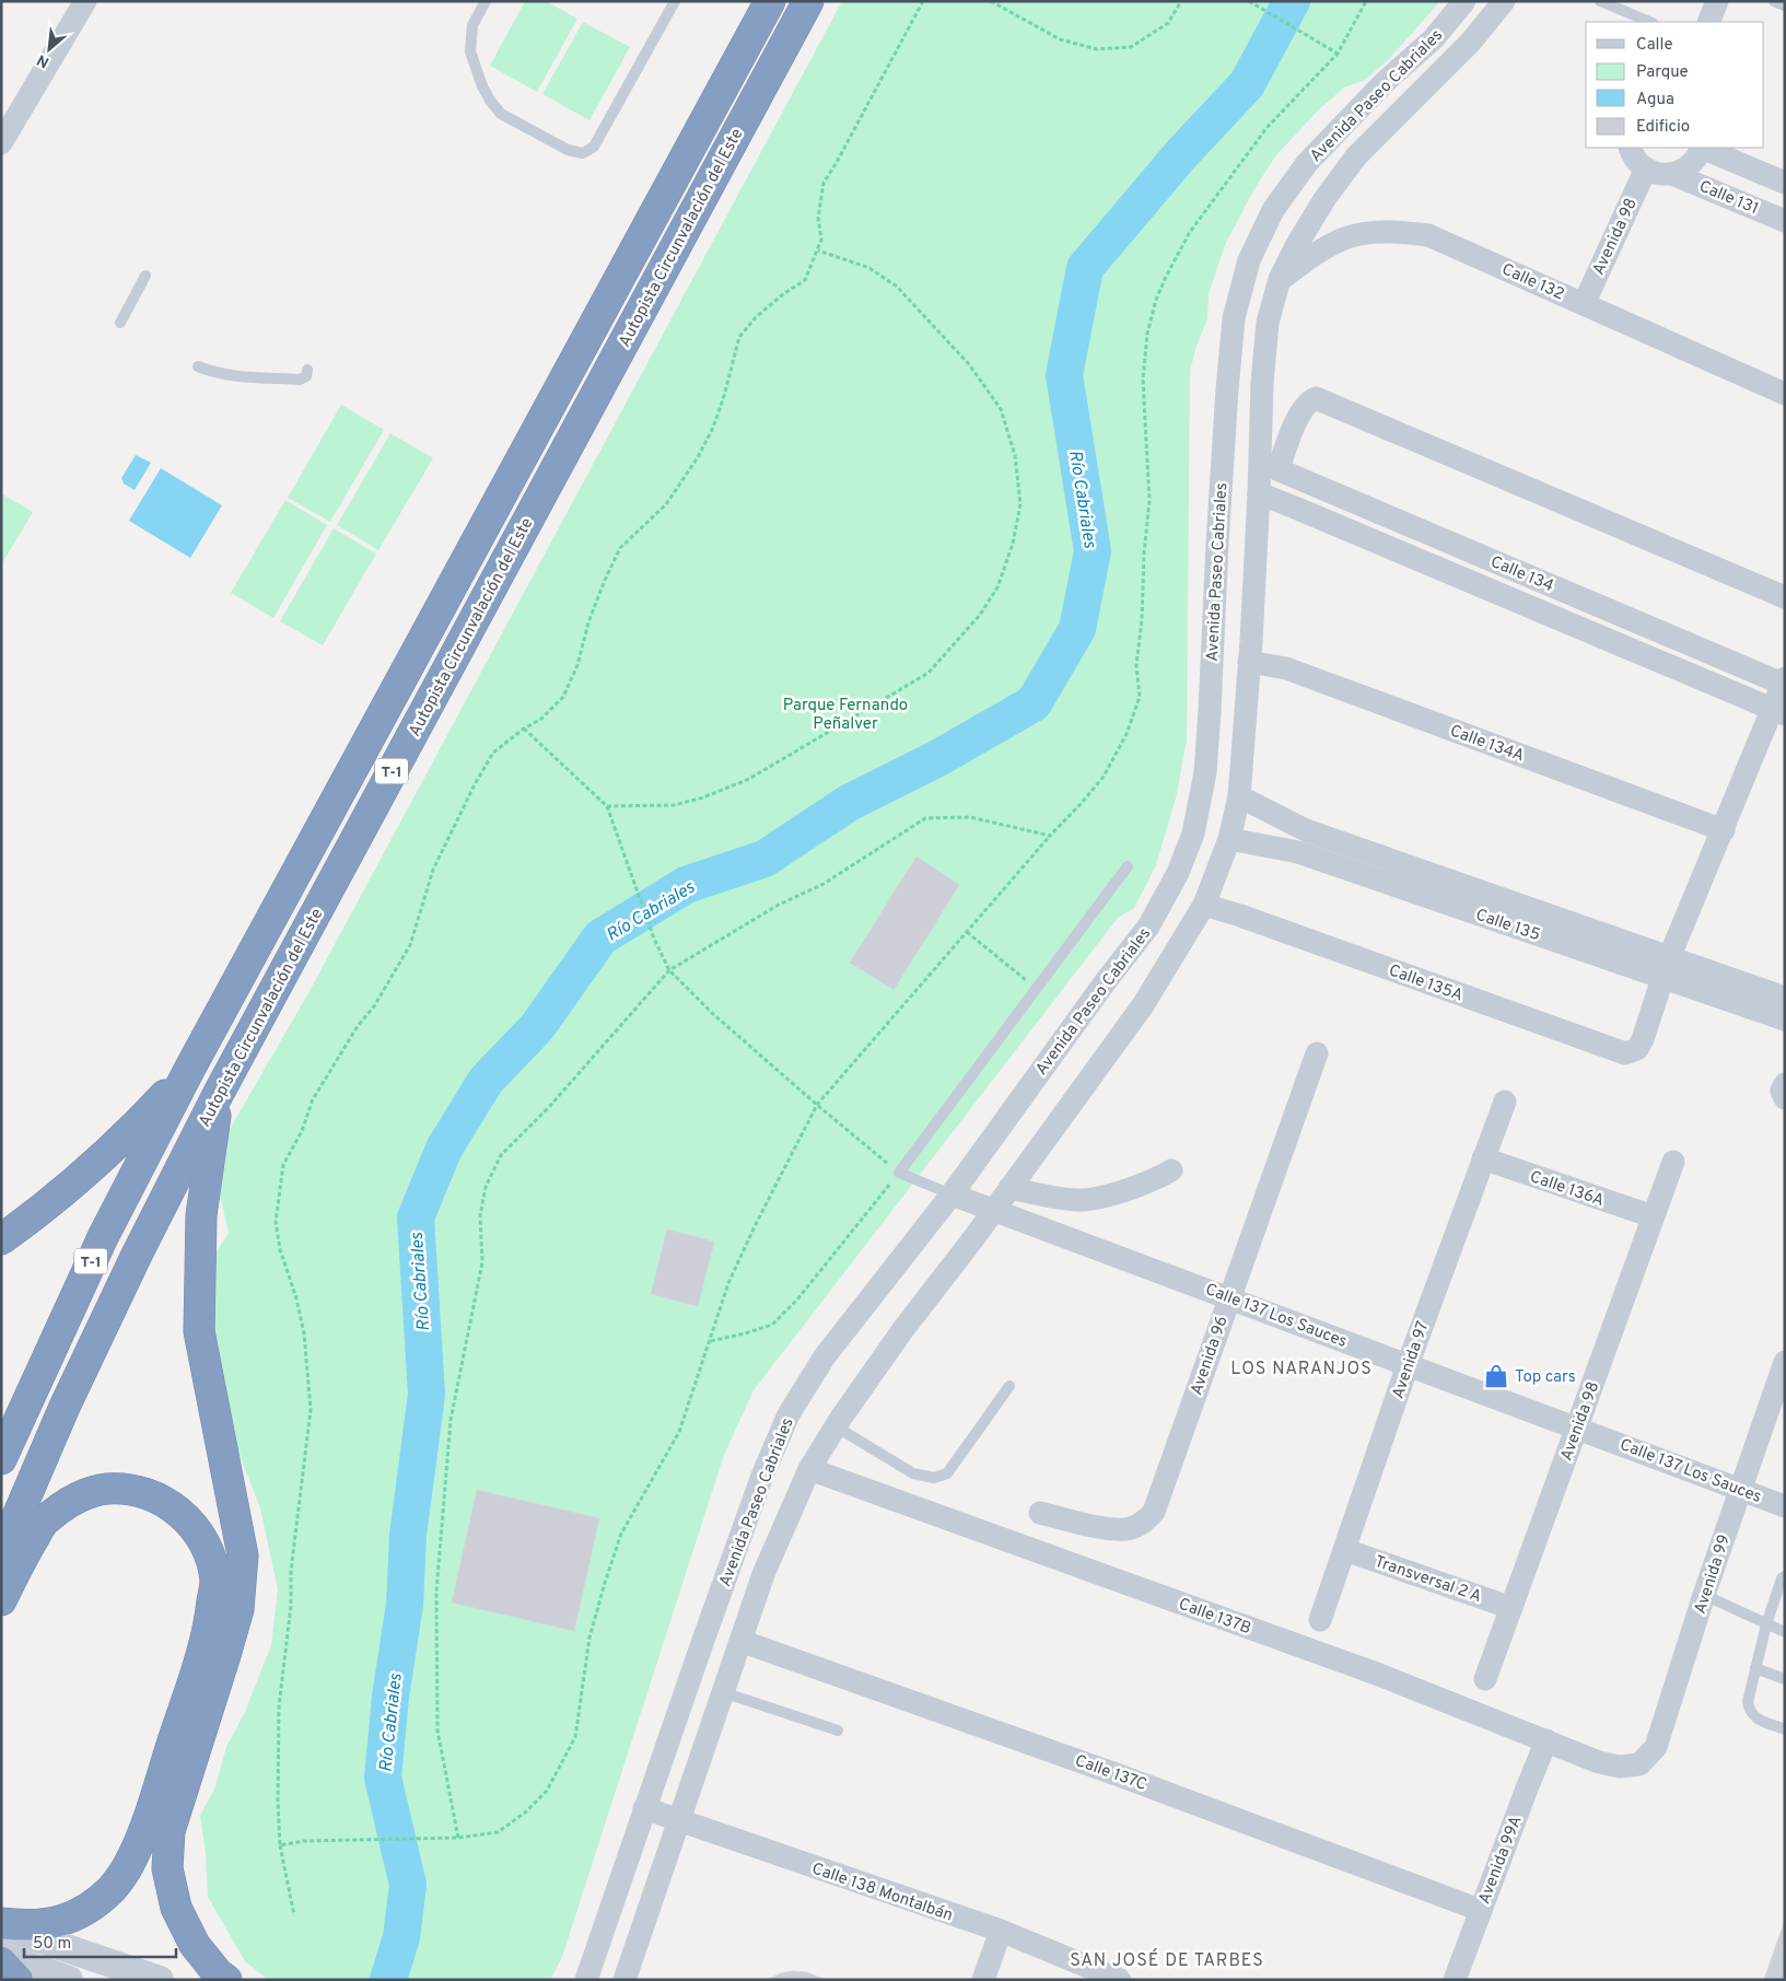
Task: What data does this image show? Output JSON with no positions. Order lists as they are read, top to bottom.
{
  "streets": {
    "highway": ["Autopista Circunvalación del Este", "T-1"],
    "street": [
      "Avenida Paseo Cabriales",
      "Calle 131",
      "Avenida 98",
      "Calle 132",
      "Calle 134",
      "Calle 134A",
      "Calle 135",
      "Calle 135A",
      "Calle 136A",
      "Calle 137 Los Sauces",
      "Avenida 96",
      "Avenida 97",
      "Avenida 99",
      "Transversal 2 A",
      "Calle 137B",
      "Calle 137C",
      "Avenida 99A",
      "Calle 138 Montalbán"
    ]
  },
  "crossings": [
    ["Avenida Paseo Cabriales", "Calle 132"],
    ["Avenida Paseo Cabriales", "Calle 134"],
    ["Avenida Paseo Cabriales", "Calle 134A"],
    ["Avenida Paseo Cabriales", "Calle 135"],
    ["Avenida Paseo Cabriales", "Calle 135A"],
    ["Avenida Paseo Cabriales", "Calle 137 Los Sauces"],
    ["Avenida Paseo Cabriales", "Calle 137B"],
    ["Avenida Paseo Cabriales", "Calle 137C"],
    ["Avenida Paseo Cabriales", "Calle 138 Montalbán"],
    ["Calle 131", "Avenida 98"],
    ["Avenida 98", "Calle 132"],
    ["Avenida 98", "Calle 136A"],
    ["Avenida 98", "Calle 137 Los Sauces"],
    ["Avenida 98", "Transversal 2 A"],
    ["Calle 135", "Calle 135A"],
    ["Calle 136A", "Avenida 97"],
    ["Calle 137 Los Sauces", "Avenida 96"],
    ["Calle 137 Los Sauces", "Avenida 97"],
    ["Calle 137 Los Sauces", "Avenida 99"],
    ["Avenida 97", "Transversal 2 A"],
    ["Avenida 99", "Calle 137B"],
    ["Calle 137B", "Avenida 99A"],
    ["Calle 137C", "Avenida 99A"]
  ],
  "districts": ["LOS NARANJOS", "SAN JOSÉ DE TARBES"],
  "water": ["Río Cabriales"],
  "parks": ["Parque Fernando Peñalver"],
  "places": {
    "shop": ["Top cars"]
  },
  "legend": [
    "Calle",
    "Parque",
    "Agua",
    "Edificio"
  ],
  "scale_bar": "50 m",
  "north": "bottom left"
}
